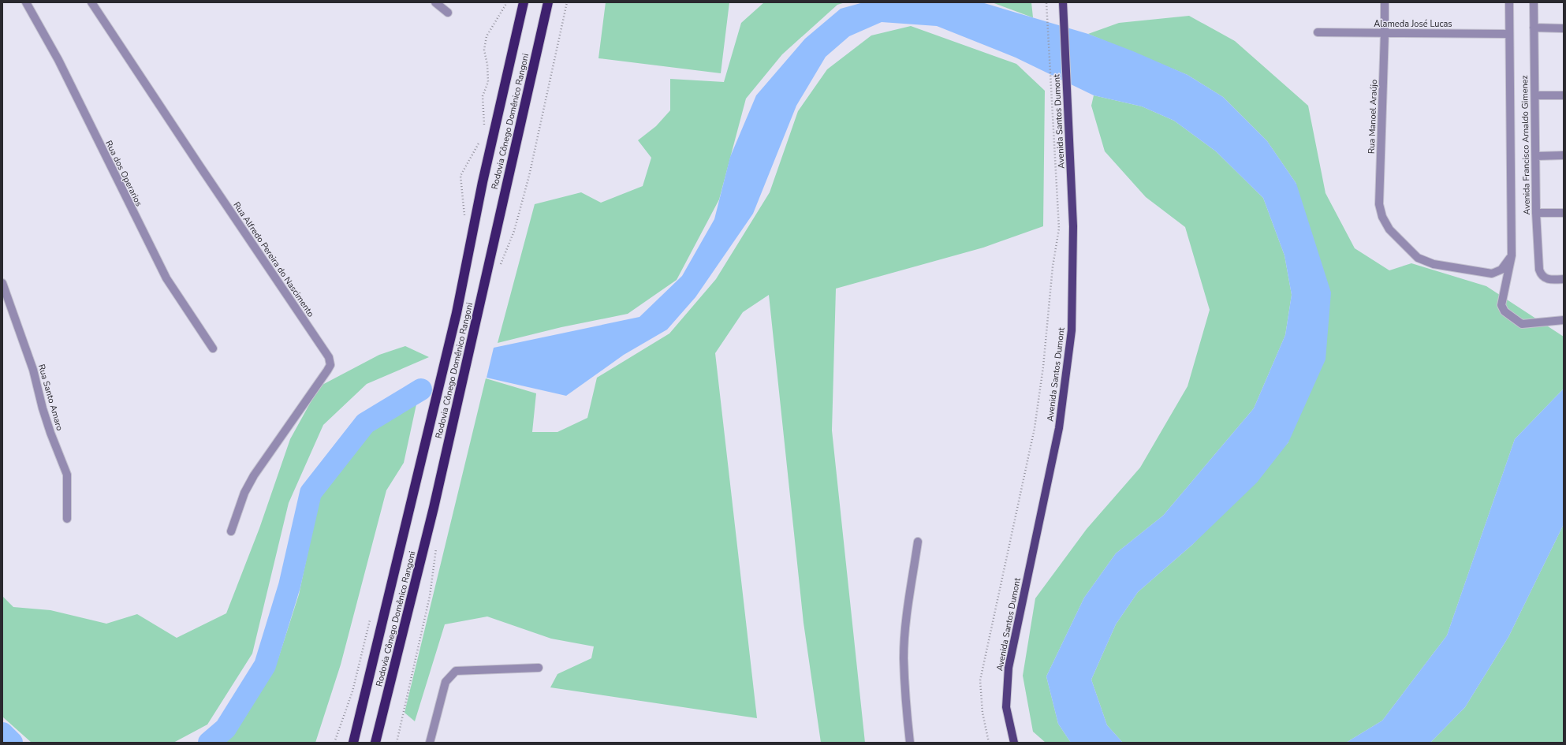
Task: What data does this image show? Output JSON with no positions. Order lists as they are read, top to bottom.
{
  "streets": {
    "highway": ["Rodovia Cônego Domênico Rangoni"],
    "main road": ["Avenida Santos Dumont"],
    "street": [
      "Alameda José Lucas",
      "Rua Manoel Araújo",
      "Avenida Francisco Arnaldo Gimenez",
      "Rua dos Operarios",
      "Rua Alfredo Pereira do Nascimento",
      "Rua Santo Amaro"
    ]
  },
  "crossings": [
    ["Alameda José Lucas", "Rua Manoel Araújo"],
    ["Alameda José Lucas", "Avenida Francisco Arnaldo Gimenez"],
    ["Rua Manoel Araújo", "Avenida Francisco Arnaldo Gimenez"]
  ]
}
